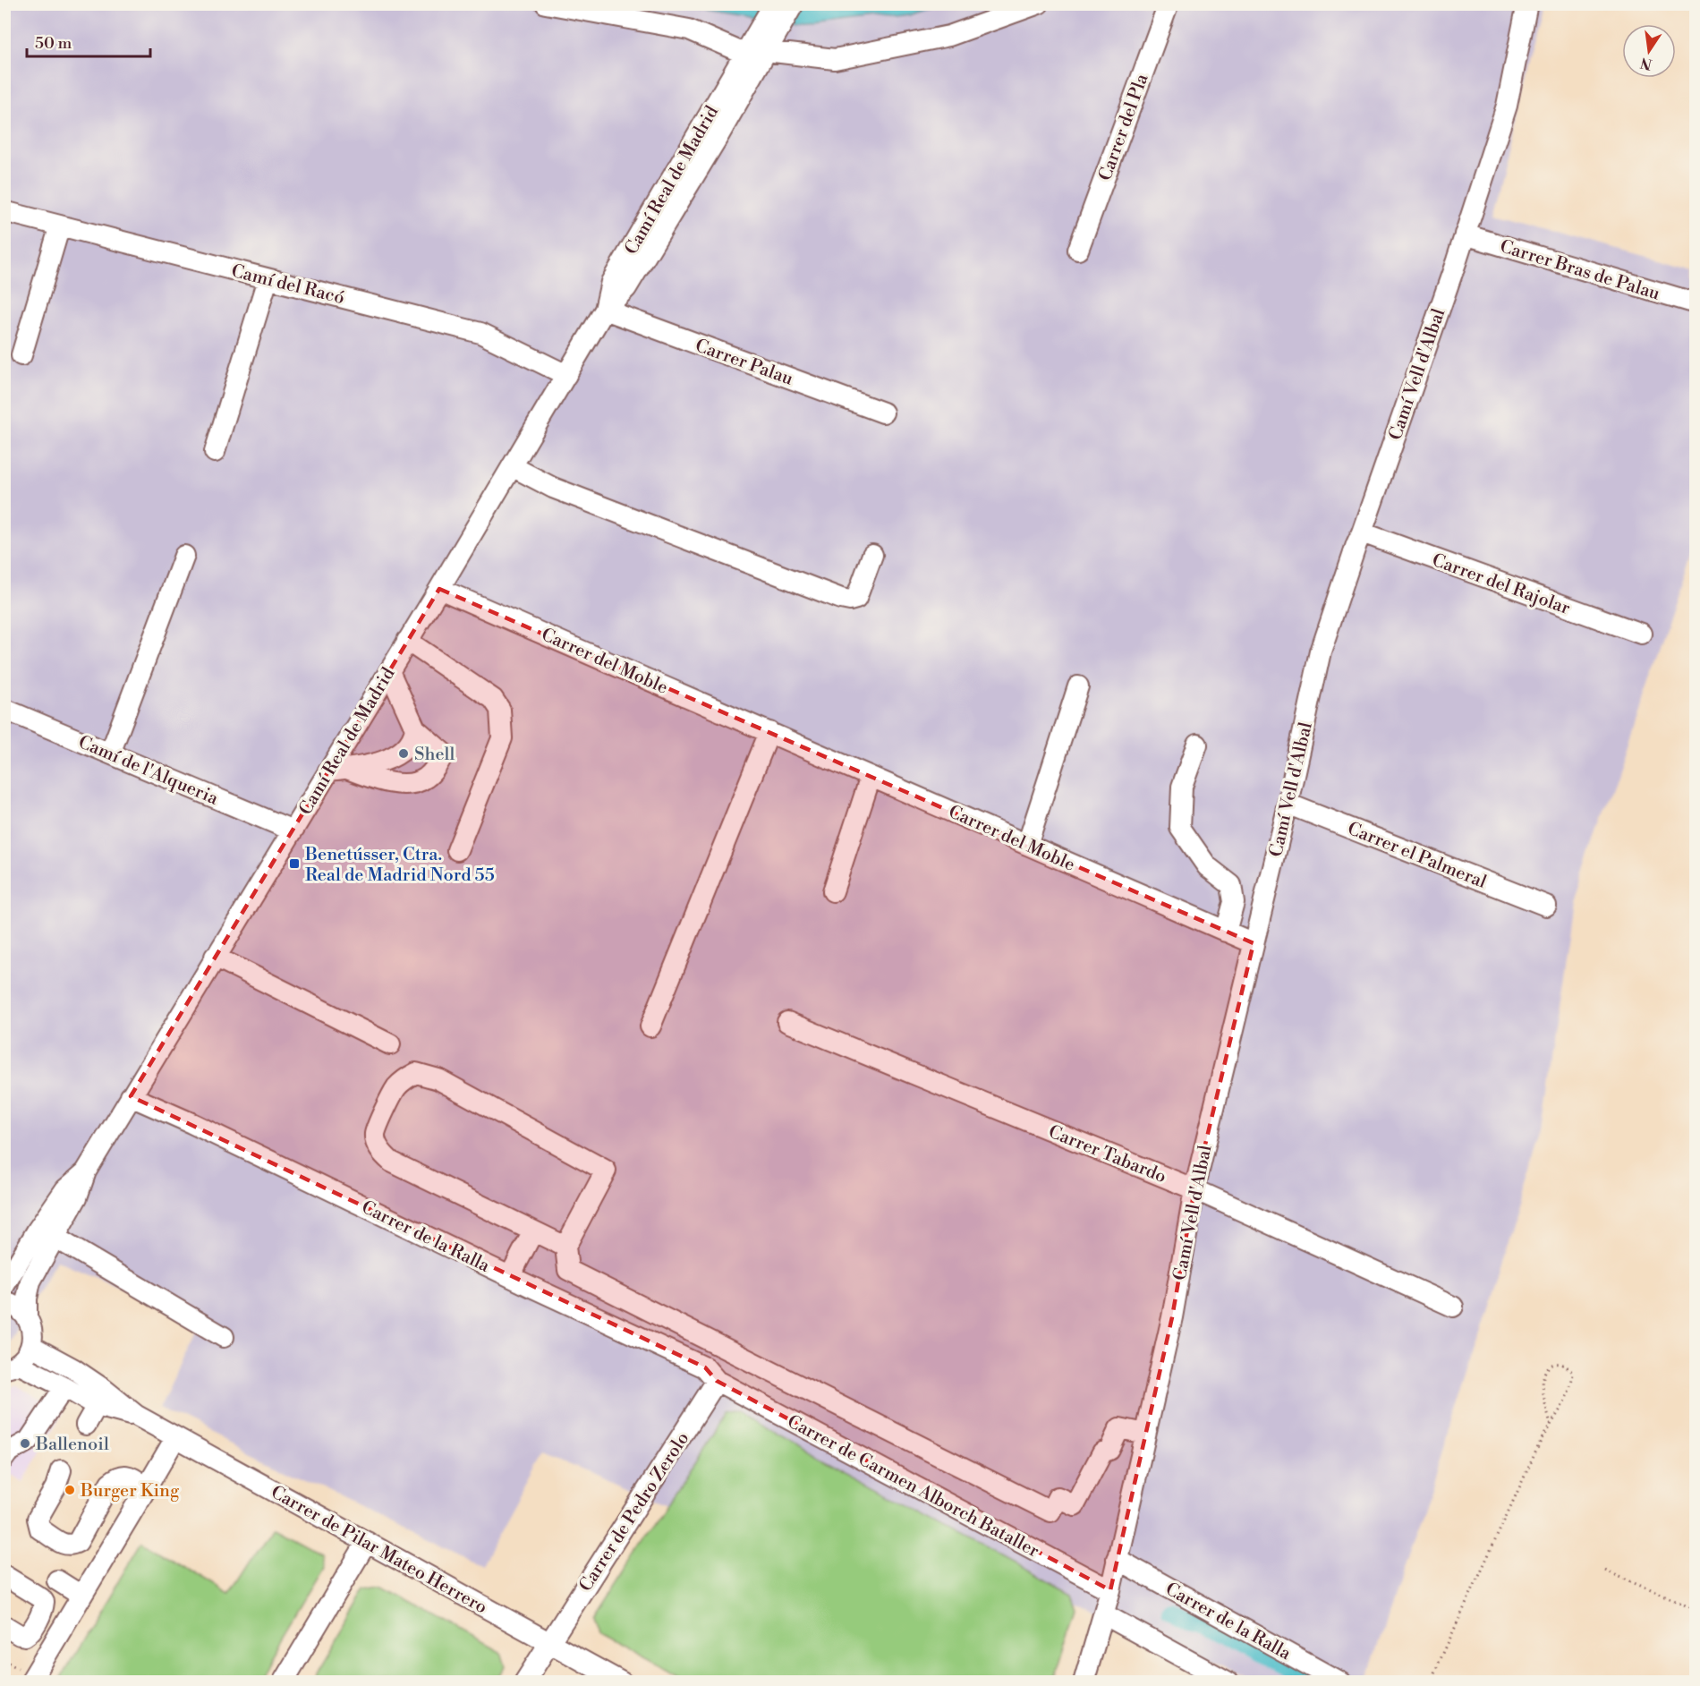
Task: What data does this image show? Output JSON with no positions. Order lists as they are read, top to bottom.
{
  "streets": {
    "street": [
      "Carrer del Pla",
      "Camí Real de Madrid",
      "Carrer Bras de Palau",
      "Camí del Racó",
      "Carrer Palau",
      "Camí Vell d'Albal",
      "Carrer del Rajolar",
      "Carrer del Moble",
      "Camí de l'Alqueria",
      "Carrer el Palmeral",
      "Carrer Tabardo",
      "Carrer de la Ralla",
      "Carrer de Carmen Alborch Bataller",
      "Carrer de Pedro Zerolo",
      "Carrer de Pilar Mateo Herrero"
    ]
  },
  "crossings": [
    ["Camí Real de Madrid", "Camí del Racó"],
    ["Camí Real de Madrid", "Carrer Palau"],
    ["Camí Real de Madrid", "Carrer del Moble"],
    ["Camí Real de Madrid", "Camí de l'Alqueria"],
    ["Camí Real de Madrid", "Carrer de la Ralla"],
    ["Camí Real de Madrid", "Carrer de Pilar Mateo Herrero"],
    ["Carrer Bras de Palau", "Camí Vell d'Albal"],
    ["Camí Vell d'Albal", "Carrer del Rajolar"],
    ["Camí Vell d'Albal", "Carrer del Moble"],
    ["Camí Vell d'Albal", "Carrer el Palmeral"],
    ["Camí Vell d'Albal", "Carrer Tabardo"],
    ["Camí Vell d'Albal", "Carrer de la Ralla"],
    ["Camí Vell d'Albal", "Carrer de Carmen Alborch Bataller"],
    ["Carrer de la Ralla", "Carrer de Carmen Alborch Bataller"],
    ["Carrer de la Ralla", "Carrer de Pedro Zerolo"],
    ["Carrer de Carmen Alborch Bataller", "Carrer de Pedro Zerolo"],
    ["Carrer de Pedro Zerolo", "Carrer de Pilar Mateo Herrero"]
  ],
  "places": {
    "other": ["Shell", "Ballenoil", "Burger King"],
    "transit": ["Benetússer, Ctra. Real de Madrid Nord 55"]
  },
  "scale_bar": "50 m",
  "north": "bottom"
}
